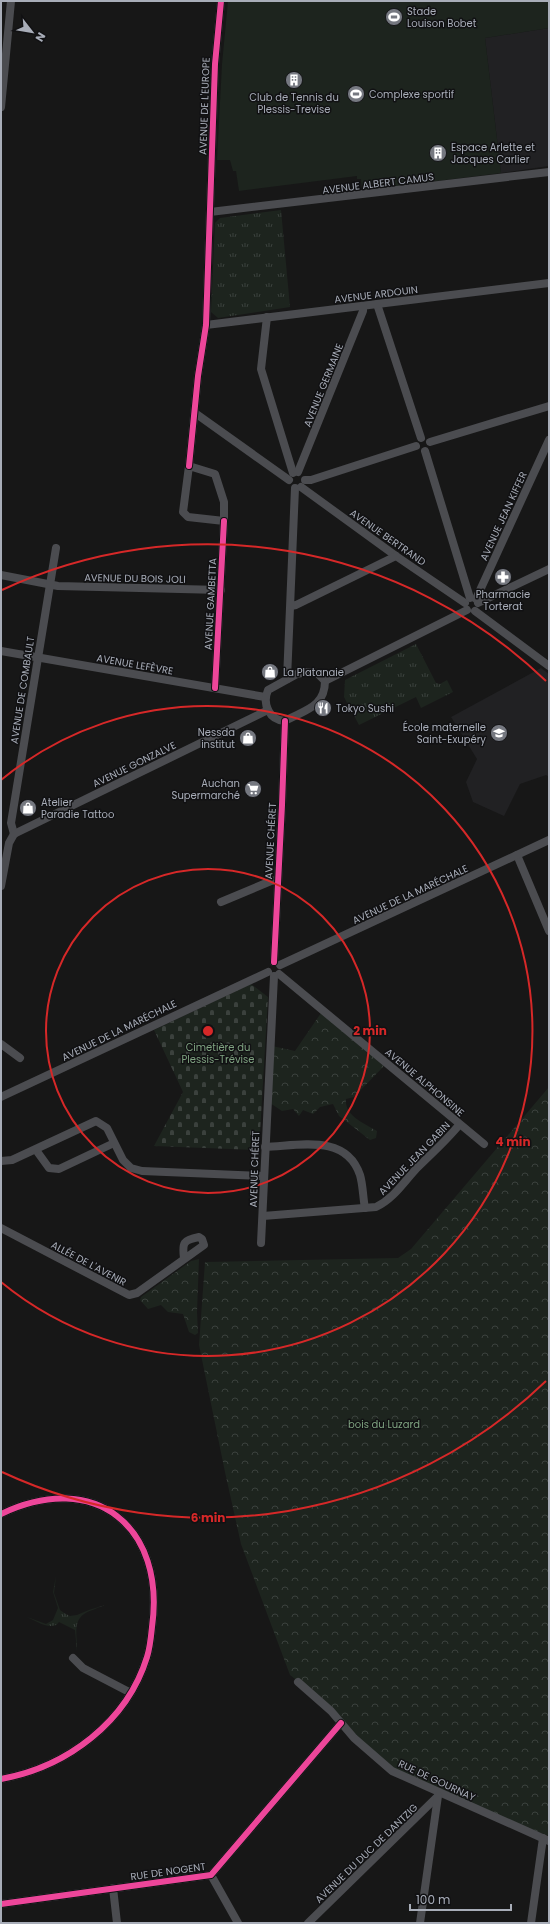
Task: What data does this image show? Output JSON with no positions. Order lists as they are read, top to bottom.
{
  "streets": {
    "street": [
      "AVENUE DE L'EUROPE",
      "AVENUE ALBERT CAMUS",
      "AVENUE ARDOUIN",
      "AVENUE GERMAINE",
      "AVENUE JEAN KIFFER",
      "AVENUE BERTRAND",
      "AVENUE DU BOIS JOLI",
      "AVENUE GAMBETTA",
      "AVENUE LEFÈVRE",
      "AVENUE DE COMBAULT",
      "AVENUE GONZALVE",
      "AVENUE CHÉRET",
      "AVENUE DE LA MARÉCHALE",
      "AVENUE ALPHONSINE",
      "AVENUE JEAN GABIN",
      "ALLÉE DE L'AVENIR",
      "RUE DE GOURNAY",
      "AVENUE DU DUC DE DANTZIG",
      "RUE DE NOGENT"
    ]
  },
  "crossings": [
    ["AVENUE DE L'EUROPE", "AVENUE ALBERT CAMUS"],
    ["AVENUE DE L'EUROPE", "AVENUE ARDOUIN"],
    ["AVENUE ARDOUIN", "AVENUE GERMAINE"],
    ["AVENUE JEAN KIFFER", "AVENUE BERTRAND"],
    ["AVENUE DU BOIS JOLI", "AVENUE GAMBETTA"],
    ["AVENUE DU BOIS JOLI", "AVENUE DE COMBAULT"],
    ["AVENUE GAMBETTA", "AVENUE LEFÈVRE"],
    ["AVENUE LEFÈVRE", "AVENUE DE COMBAULT"],
    ["AVENUE LEFÈVRE", "AVENUE GONZALVE"],
    ["AVENUE LEFÈVRE", "AVENUE CHÉRET"],
    ["AVENUE DE COMBAULT", "AVENUE GONZALVE"],
    ["AVENUE GONZALVE", "AVENUE CHÉRET"],
    ["AVENUE CHÉRET", "AVENUE DE LA MARÉCHALE"],
    ["AVENUE CHÉRET", "AVENUE ALPHONSINE"],
    ["AVENUE CHÉRET", "AVENUE JEAN GABIN"],
    ["AVENUE DE LA MARÉCHALE", "AVENUE ALPHONSINE"],
    ["AVENUE ALPHONSINE", "AVENUE JEAN GABIN"],
    ["RUE DE GOURNAY", "AVENUE DU DUC DE DANTZIG"],
    ["RUE DE GOURNAY", "RUE DE NOGENT"]
  ],
  "parks": ["Cimetière du Plessis-Trévise", "bois du Luzard"],
  "places": {
    "sports": ["Stade Louison Bobet", "Complexe sportif"],
    "building": ["Club de Tennis du Plessis-Trevise", "Espace Arlette et Jacques Carlier"],
    "pharmacy": ["Pharmacie Torterat"],
    "shop": ["La Platanaie", "Nessda institut", "Atelier Paradie Tattoo"],
    "restaurant": ["Tokyo Sushi"],
    "school or university": ["École maternelle Saint-Exupéry"],
    "supermarket": ["Auchan Supermarché"]
  },
  "scale_bar": "100 m",
  "north": "bottom right",
  "rings": ["2 min", "4 min", "6 min"]
}
